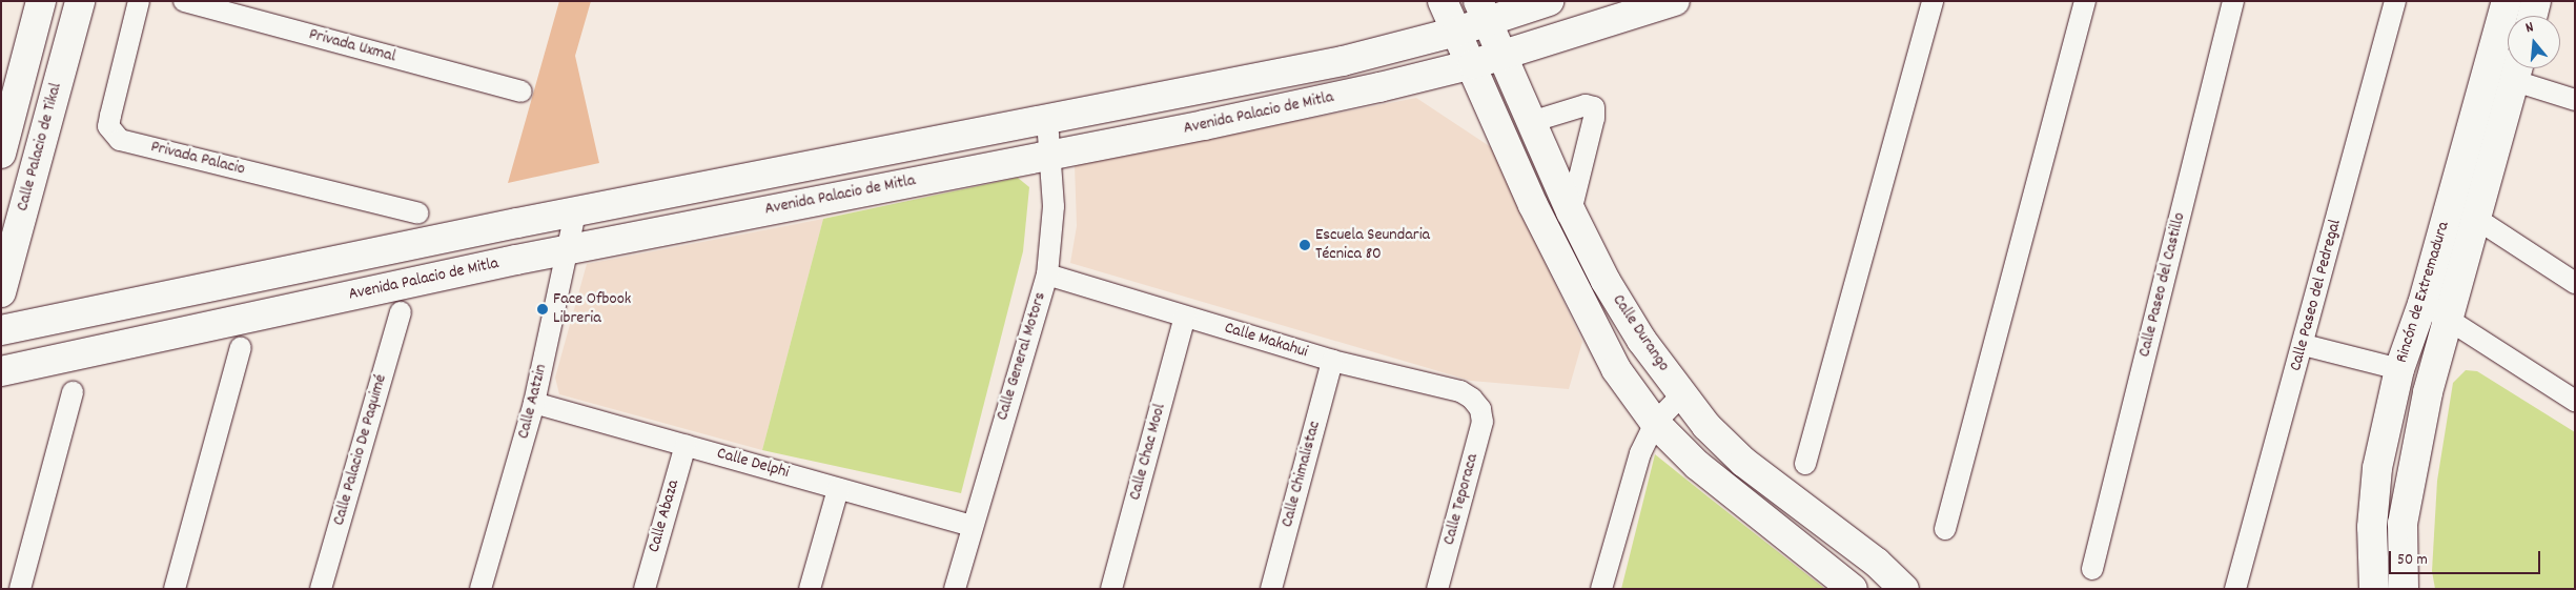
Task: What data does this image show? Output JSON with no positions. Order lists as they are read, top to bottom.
{
  "streets": {
    "main road": [
      "Avenida Palacio de Mitla",
      "Calle Palacio de Tikal",
      "Rincón de Extremadura",
      "Calle Durango"
    ],
    "street": [
      "Privada Uxmal",
      "Privada Palacio",
      "Calle Paseo del Castillo",
      "Calle Paseo del Pedregal",
      "Calle Makahui",
      "Calle General Motors",
      "Calle Aatzin",
      "Calle Palacio De Paquimé",
      "Calle Chac Mool",
      "Calle Delphi",
      "Calle Chimalistac",
      "Calle Teporaca",
      "Calle Abaza"
    ]
  },
  "crossings": [
    ["Avenida Palacio de Mitla", "Calle Durango"],
    ["Avenida Palacio de Mitla", "Calle General Motors"],
    ["Avenida Palacio de Mitla", "Calle Aatzin"],
    ["Calle Makahui", "Calle General Motors"],
    ["Calle Makahui", "Calle Chac Mool"],
    ["Calle Makahui", "Calle Chimalistac"],
    ["Calle Makahui", "Calle Teporaca"],
    ["Calle General Motors", "Calle Delphi"],
    ["Calle Aatzin", "Calle Delphi"],
    ["Calle Delphi", "Calle Abaza"]
  ],
  "places": ["Escuela Seundaria Técnica 80", "Face Ofbook Libreria"],
  "scale_bar": "50 m",
  "north": "top"
}
